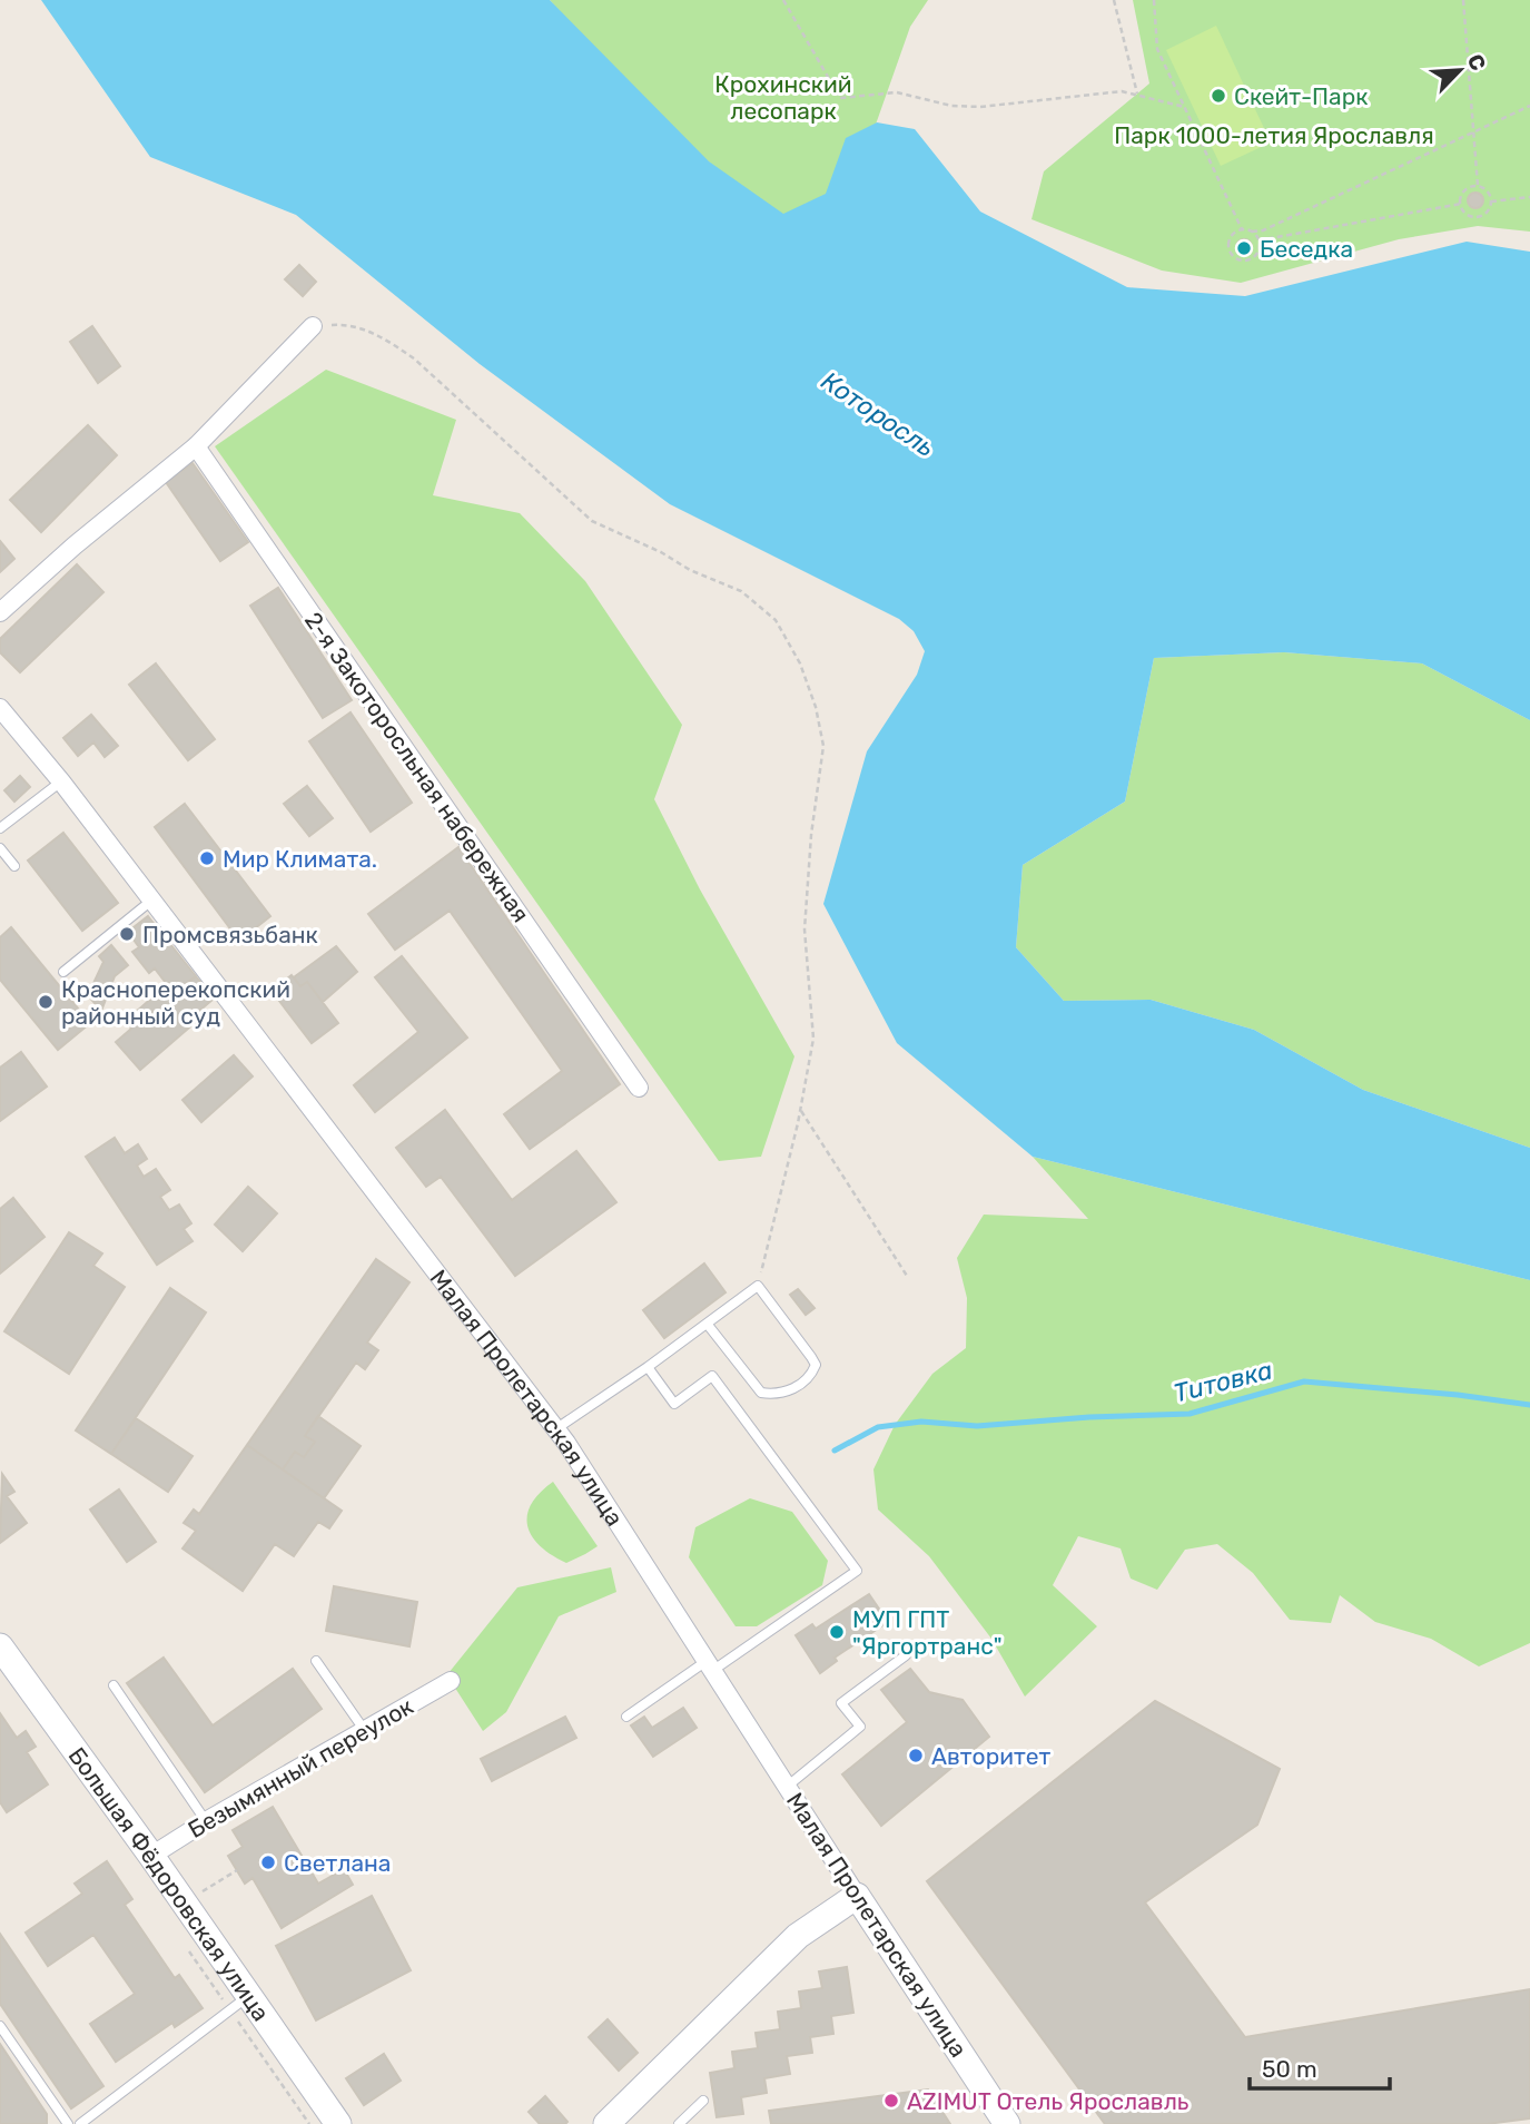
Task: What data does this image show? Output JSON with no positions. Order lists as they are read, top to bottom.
{
  "streets": {
    "street": [
      "2-я Закоторосльная набережная",
      "Малая Пролетарская улица",
      "Безымянный переулок",
      "Большая Фёдоровская улица"
    ]
  },
  "crossings": [
    ["Безымянный переулок", "Большая Фёдоровская улица"]
  ],
  "water": ["Которосль", "Титовка"],
  "parks": ["Крохинский лесопарк", "Парк 1000-летия Ярославля"],
  "places": [
    "Скейт-Парк",
    "Беседка",
    "Мир Климата.",
    "Промсвязьбанк",
    "Красноперекопский районный суд",
    "МУП ГПТ \"Яргортранс\"",
    "Авторитет",
    "Светлана",
    "AZIMUT Отель Ярославль"
  ],
  "scale_bar": "50 m",
  "north": "top right"
}
